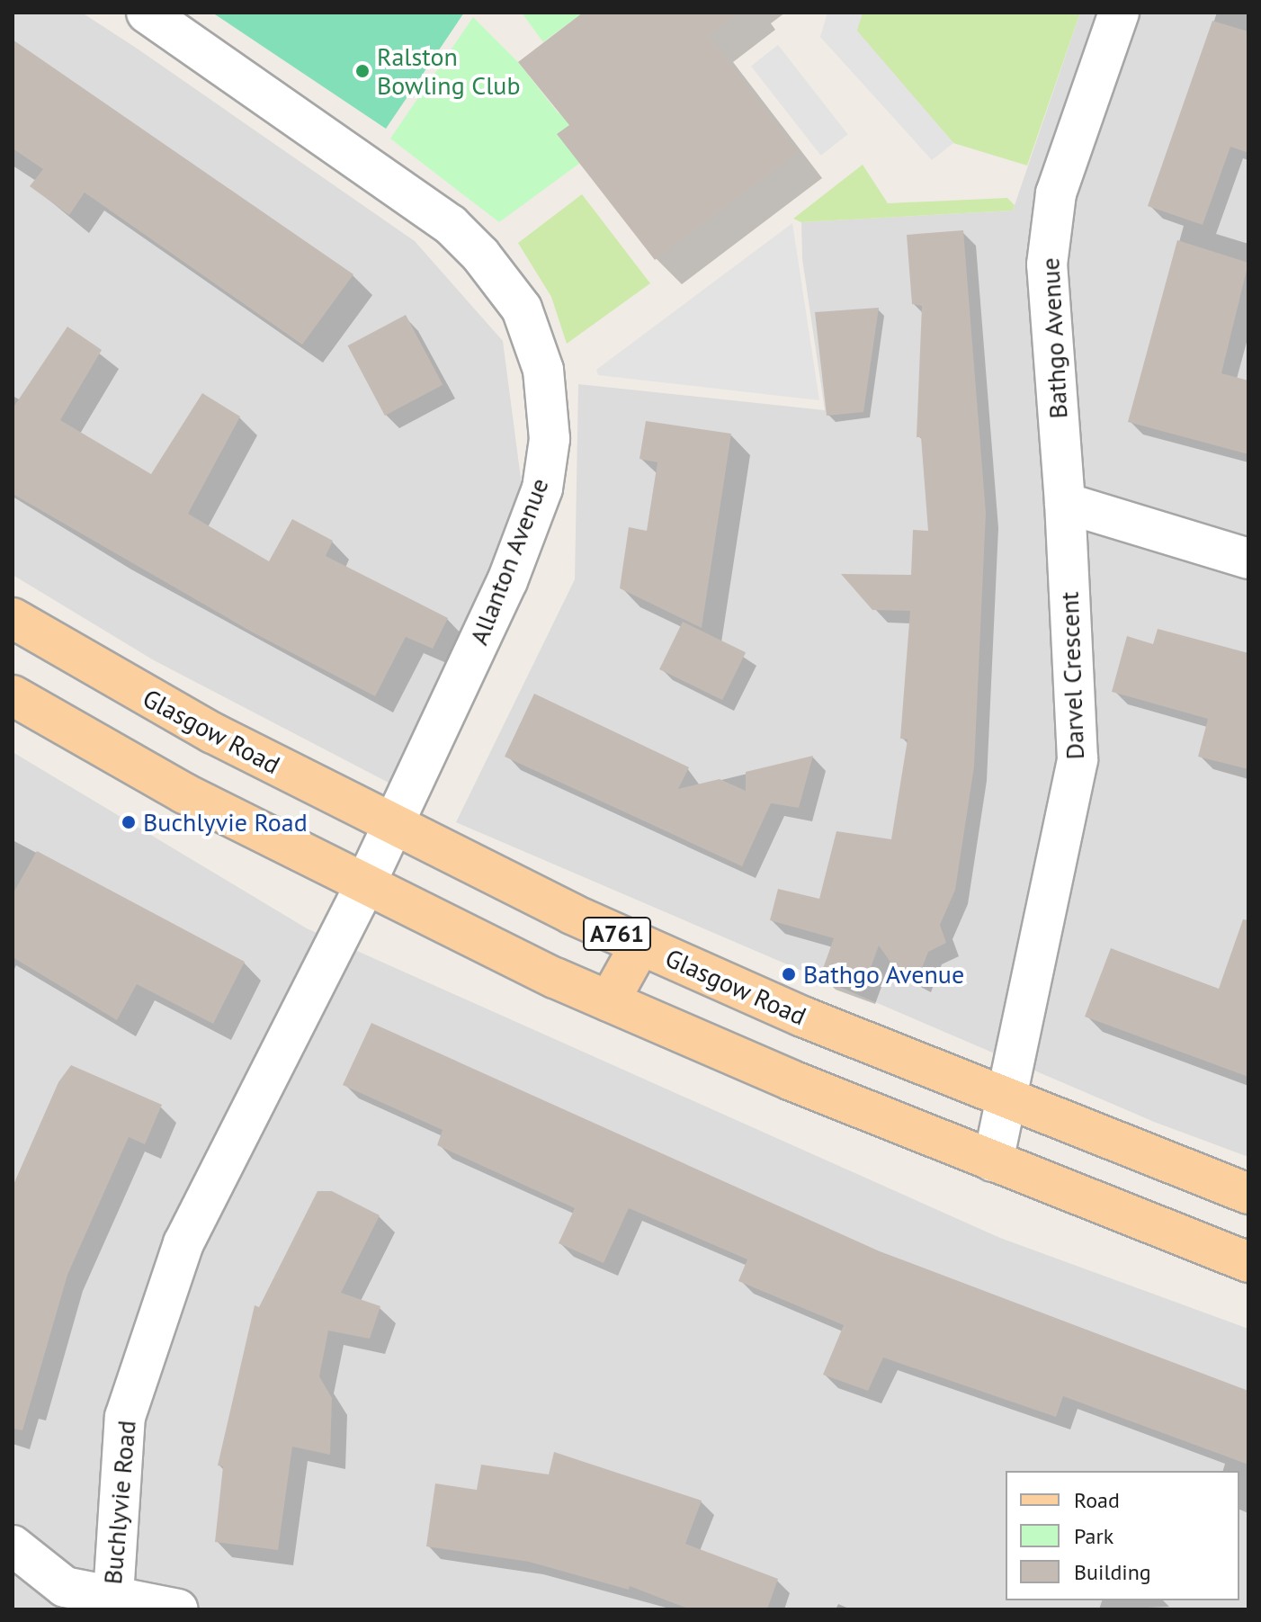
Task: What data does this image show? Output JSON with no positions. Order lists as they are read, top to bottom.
{
  "streets": {
    "main road": ["Glasgow Road", "A761"],
    "street": [
      "Bathgo Avenue",
      "Allanton Avenue",
      "Darvel Crescent",
      "Buchlyvie Road"
    ]
  },
  "crossings": [
    ["Bathgo Avenue", "Darvel Crescent"],
    ["Allanton Avenue", "Glasgow Road"],
    ["Allanton Avenue", "A761"],
    ["Allanton Avenue", "Buchlyvie Road"],
    ["Darvel Crescent", "Glasgow Road"],
    ["Darvel Crescent", "A761"],
    ["A761", "Buchlyvie Road"]
  ],
  "places": ["Ralston Bowling Club", "Buchlyvie Road", "Bathgo Avenue"],
  "legend": ["Road", "Park", "Building"]
}
